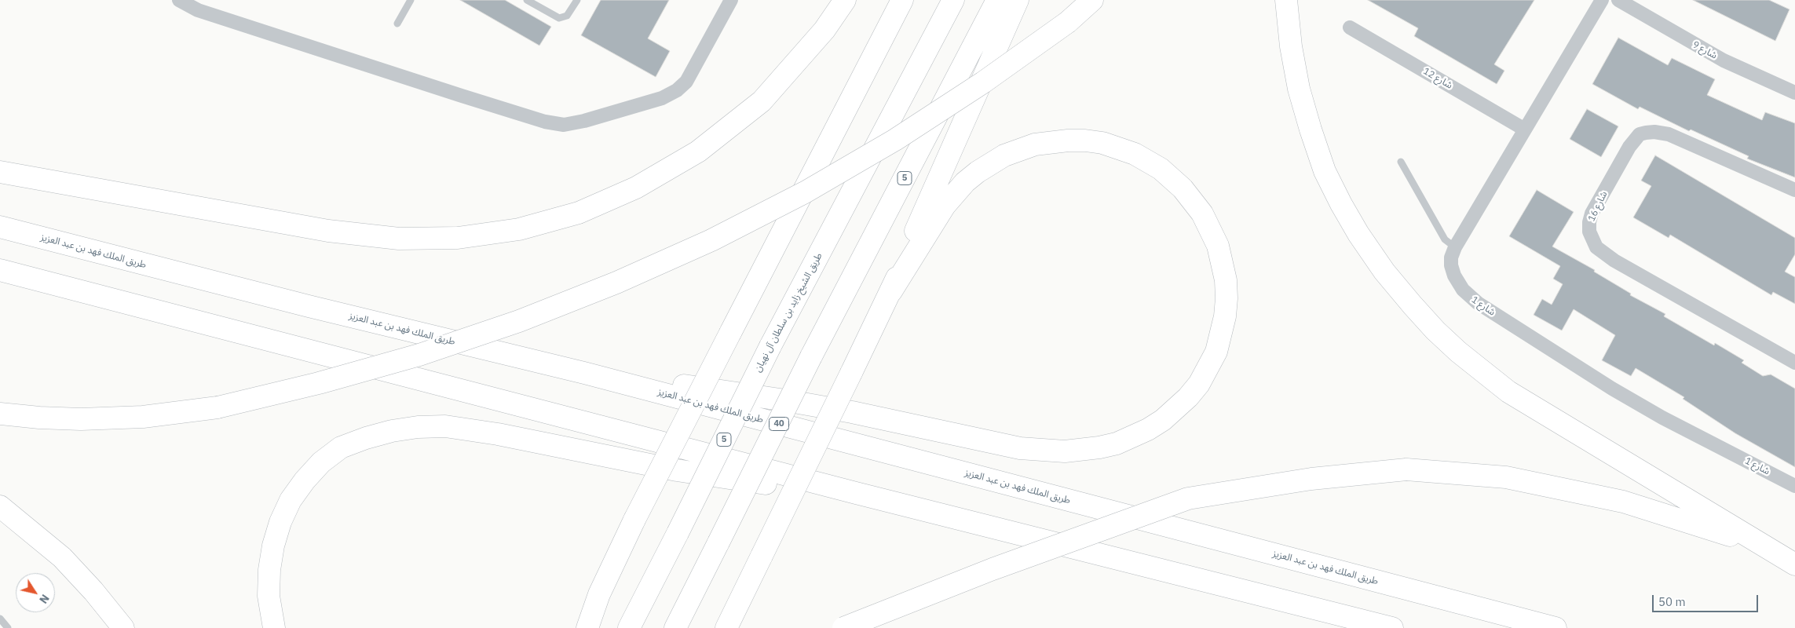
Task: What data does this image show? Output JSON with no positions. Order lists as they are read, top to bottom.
{
  "streets": {
    "highway": [
      "5",
      "طريق الملك فهد بن عبد العزيز",
      "طريق الشيخ زايد بن سلطان آل نهيان",
      "40"
    ],
    "street": [
      "شارع 9",
      "شارع 12",
      "شارع 16",
      "شارع 1"
    ]
  },
  "crossings": [
    ["شارع 12", "شارع 1"]
  ],
  "scale_bar": "50 m",
  "north": "bottom right"
}
